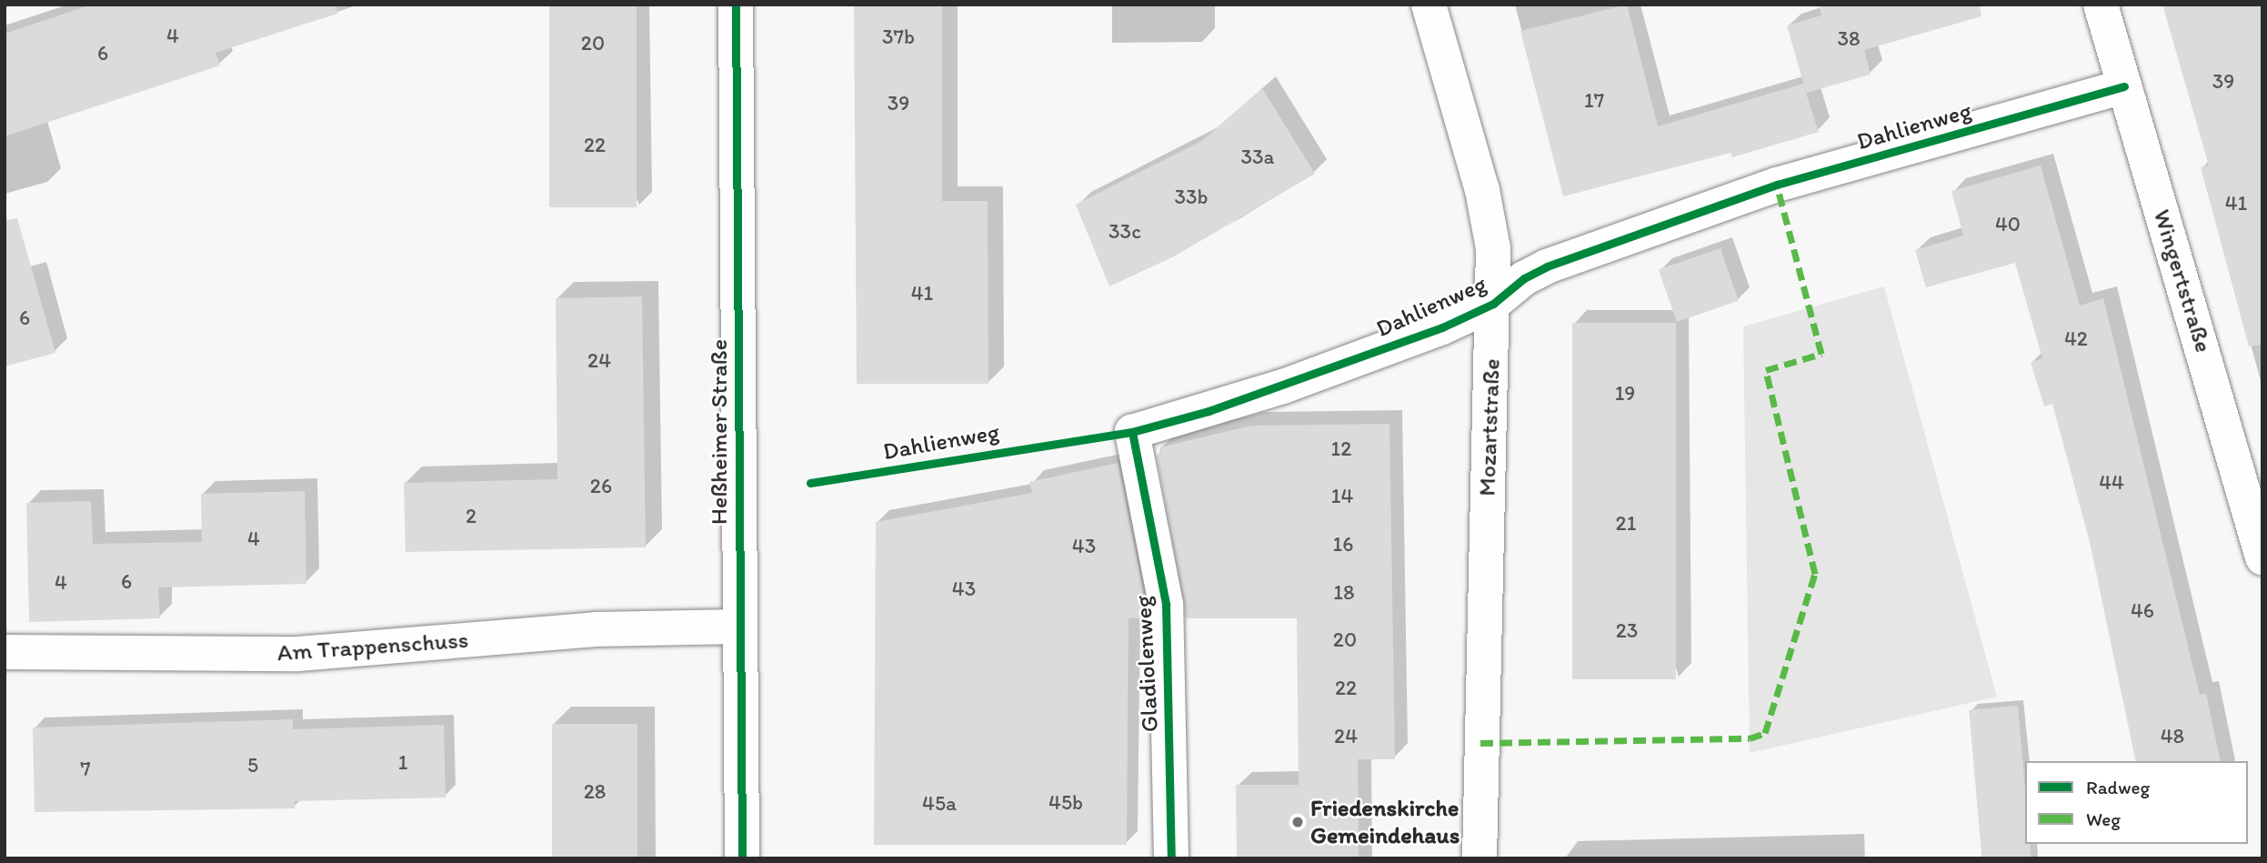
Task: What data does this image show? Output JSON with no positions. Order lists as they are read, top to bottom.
{
  "streets": {
    "street": [
      "Dahlienweg",
      "Wingertstraße",
      "Mozartstraße",
      "Heßheimer Straße",
      "Am Trappenschuss",
      "Gladiolenweg"
    ]
  },
  "crossings": [
    ["Dahlienweg", "Wingertstraße"],
    ["Dahlienweg", "Mozartstraße"],
    ["Dahlienweg", "Gladiolenweg"],
    ["Heßheimer Straße", "Am Trappenschuss"]
  ],
  "places": ["Friedenskirche Gemeindehaus"],
  "house_numbers": [
    "4",
    "37b",
    "38",
    "20",
    "6",
    "39",
    "17",
    "39",
    "22",
    "33a",
    "33b",
    "41",
    "40",
    "33c",
    "41",
    "6",
    "42",
    "24",
    "19",
    "12",
    "44",
    "26",
    "14",
    "2",
    "21",
    "4",
    "16",
    "43",
    "6",
    "4",
    "43",
    "18",
    "46",
    "23",
    "20",
    "22",
    "24",
    "48",
    "1",
    "5",
    "7",
    "28",
    "45b",
    "45a"
  ],
  "legend": ["Radweg", "Weg"]
}
